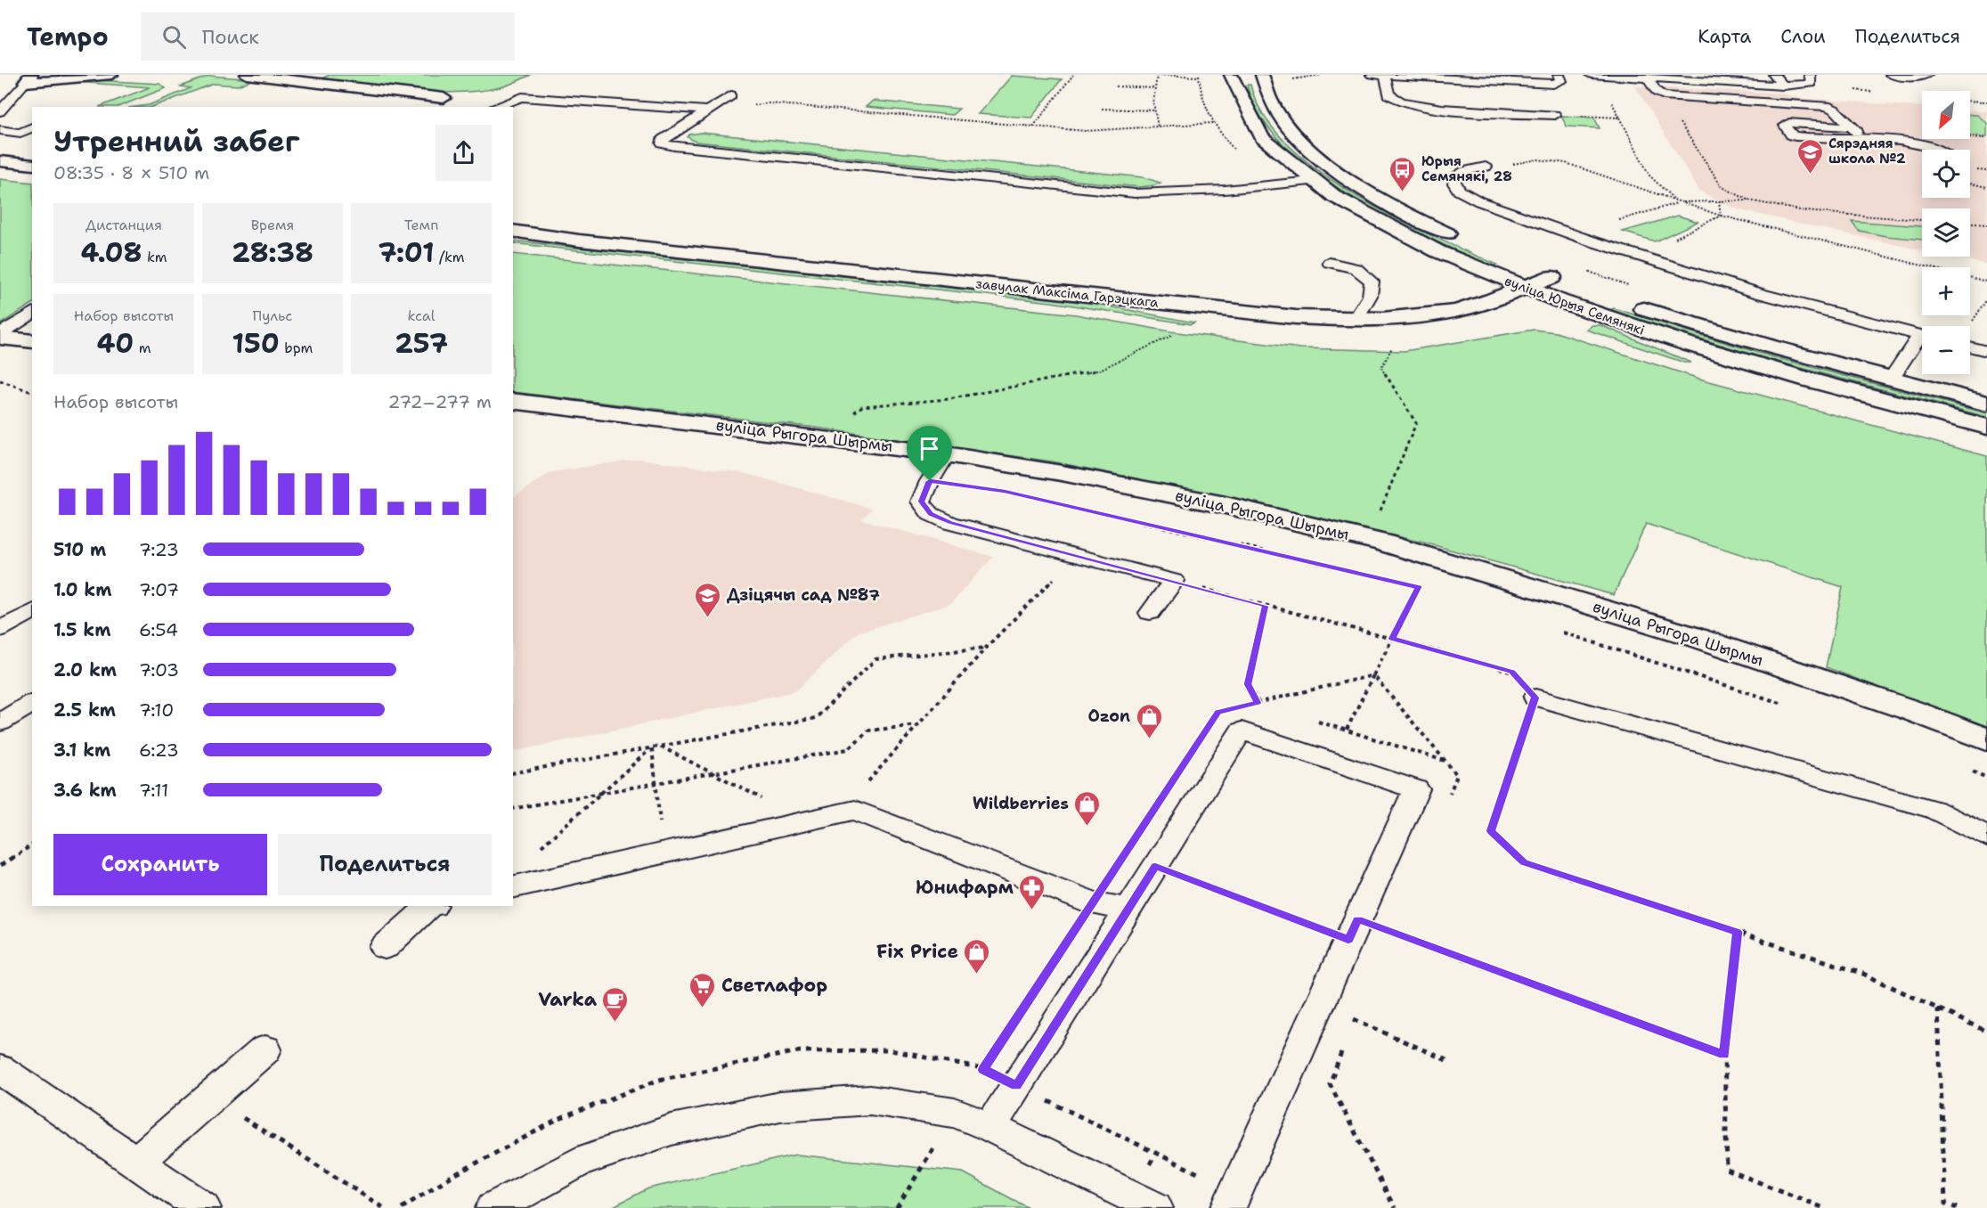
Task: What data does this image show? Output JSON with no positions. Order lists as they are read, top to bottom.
{
  "streets": {
    "street": ["завулак Максіма Гарэцкага", "вуліца Юрыя Семянякі", "вуліца Рыгора Шырмы"]
  },
  "crossings": [
    ["завулак Максіма Гарэцкага", "вуліца Юрыя Семянякі"]
  ],
  "places": {
    "school or university": ["Сярэдняя школа №2", "Дзіцячы сад №87"],
    "bus stop": ["Юрыя Семянякі, 28"],
    "shop": ["Ozon", "Wildberries", "Fix Price"],
    "pharmacy": ["Юнифарм"],
    "supermarket": ["Светлафор"],
    "cafe": ["Varka"]
  },
  "north": "bottom left",
  "page": {
    "header": "Tempo",
    "search": "Поиск",
    "nav": ["Карта", "Слои", "Поделиться"],
    "map_buttons": ["+", "−"],
    "heading": ["Утренний забег", "08:35 · 8 × 510 m"],
    "stats": [
      ["Дистанция", "4.08 km"],
      ["Время", "28:38"],
      ["Темп", "7:01 /km"],
      ["Набор высоты", "40 m"],
      ["Пульс", "150 bpm"],
      ["kcal", "257"]
    ],
    "chart": ["Набор высоты", "272–277 m"],
    "list": [
      {
        "name": "510 m",
        "note": "7:23"
      },
      {
        "name": "1.0 km",
        "note": "7:07"
      },
      {
        "name": "1.5 km",
        "note": "6:54"
      },
      {
        "name": "2.0 km",
        "note": "7:03"
      },
      {
        "name": "2.5 km",
        "note": "7:10"
      },
      {
        "name": "3.1 km",
        "note": "6:23"
      },
      {
        "name": "3.6 km",
        "note": "7:11"
      }
    ],
    "buttons": ["Сохранить", "Поделиться"]
  }
}
